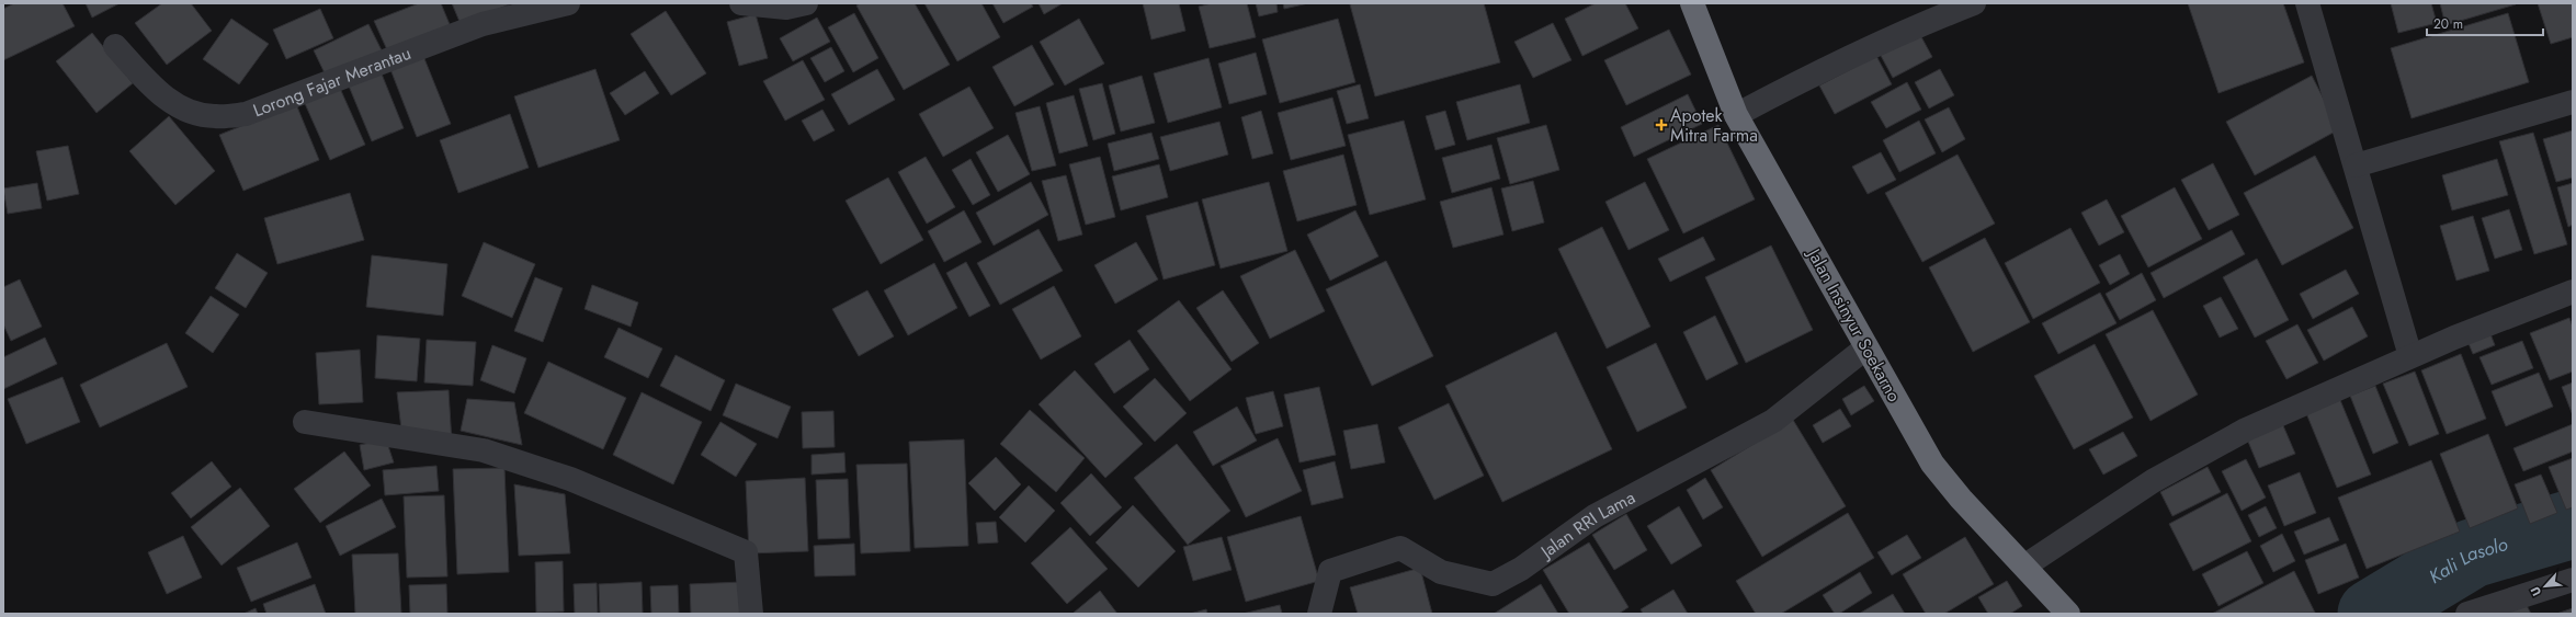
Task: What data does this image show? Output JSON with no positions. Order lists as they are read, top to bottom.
{
  "streets": {
    "highway": ["Jalan Insinyur Soekarno"],
    "street": ["Lorong Fajar Merantau", "Jalan RRI Lama"]
  },
  "crossings": [
    ["Jalan Insinyur Soekarno", "Jalan RRI Lama"]
  ],
  "water": ["Kali Lasolo"],
  "places": {
    "health": ["Apotek Mitra Farma"]
  },
  "scale_bar": "20 m",
  "north": "bottom left"
}
